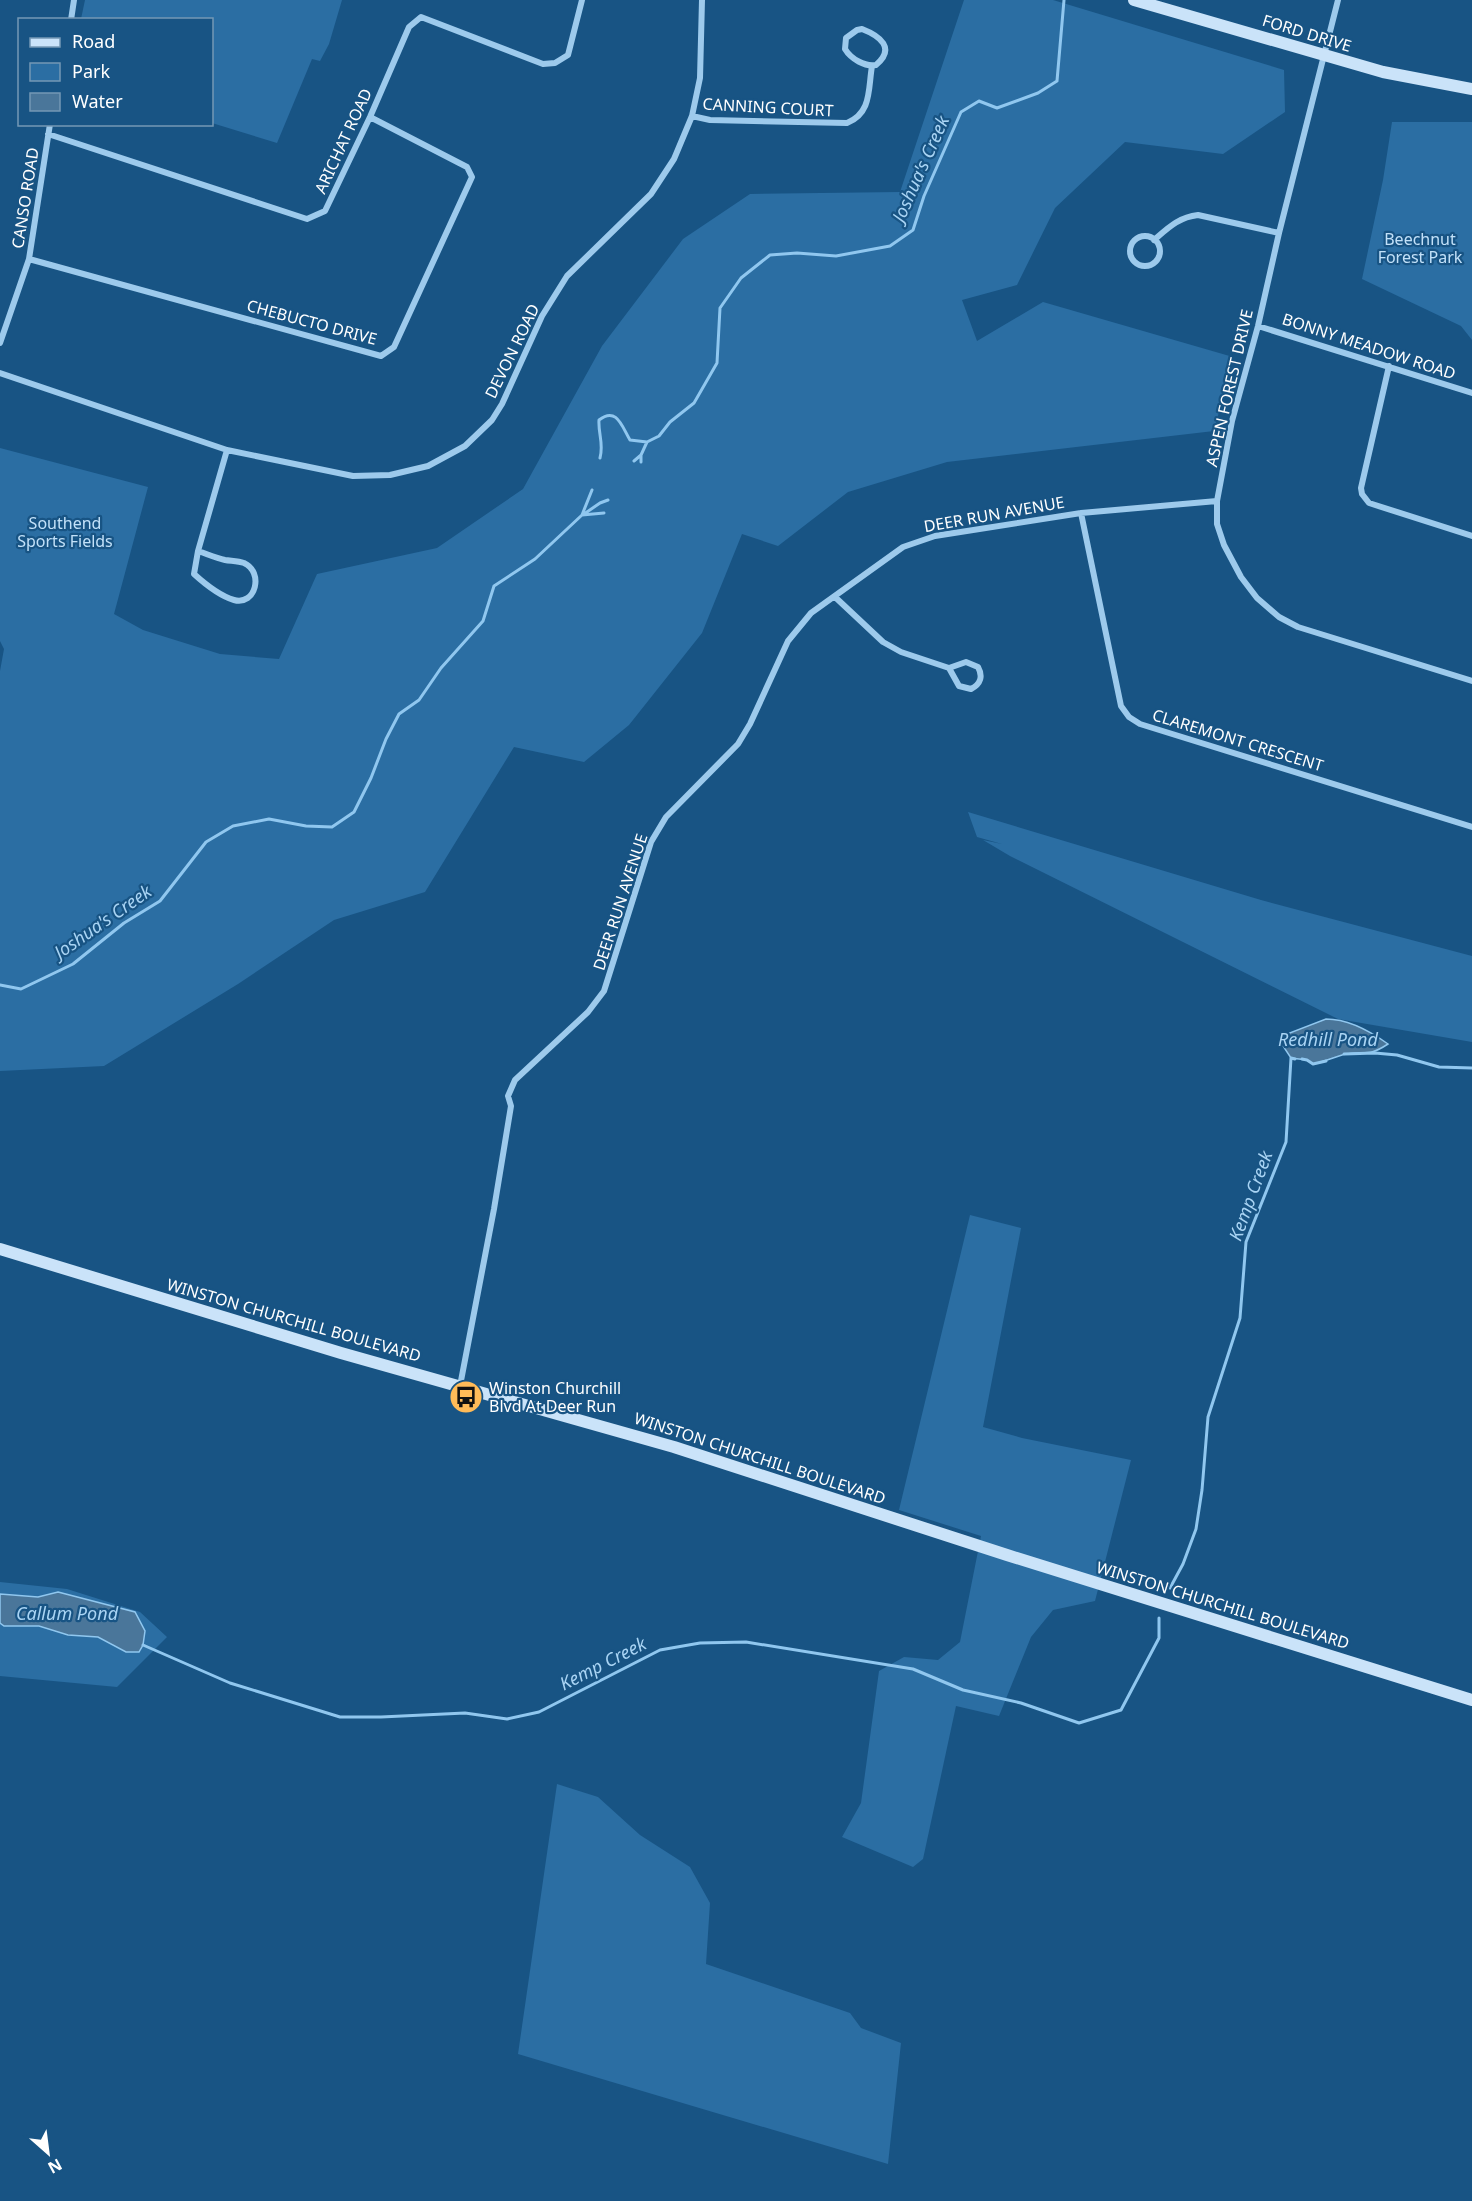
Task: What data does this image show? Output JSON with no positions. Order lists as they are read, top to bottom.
{
  "streets": {
    "main road": ["FORD DRIVE", "WINSTON CHURCHILL BOULEVARD"],
    "street": [
      "CANNING COURT",
      "ARICHAT ROAD",
      "CANSO ROAD",
      "CHEBUCTO DRIVE",
      "BONNY MEADOW ROAD",
      "DEVON ROAD",
      "ASPEN FOREST DRIVE",
      "DEER RUN AVENUE",
      "CLAREMONT CRESCENT"
    ]
  },
  "crossings": [
    ["FORD DRIVE", "ASPEN FOREST DRIVE"],
    ["CANNING COURT", "DEVON ROAD"],
    ["ARICHAT ROAD", "CANSO ROAD"],
    ["ARICHAT ROAD", "CHEBUCTO DRIVE"],
    ["CANSO ROAD", "CHEBUCTO DRIVE"],
    ["BONNY MEADOW ROAD", "ASPEN FOREST DRIVE"],
    ["ASPEN FOREST DRIVE", "DEER RUN AVENUE"],
    ["DEER RUN AVENUE", "CLAREMONT CRESCENT"],
    ["DEER RUN AVENUE", "WINSTON CHURCHILL BOULEVARD"]
  ],
  "water": [
    "Joshua's Creek",
    "Redhill Pond",
    "Kemp Creek",
    "Callum Pond"
  ],
  "parks": ["Beechnut Forest Park", "Southend Sports Fields"],
  "places": {
    "bus stop": ["Winston Churchill Blvd At Deer Run"]
  },
  "legend": ["Road", "Park", "Water"],
  "north": "bottom right"
}
